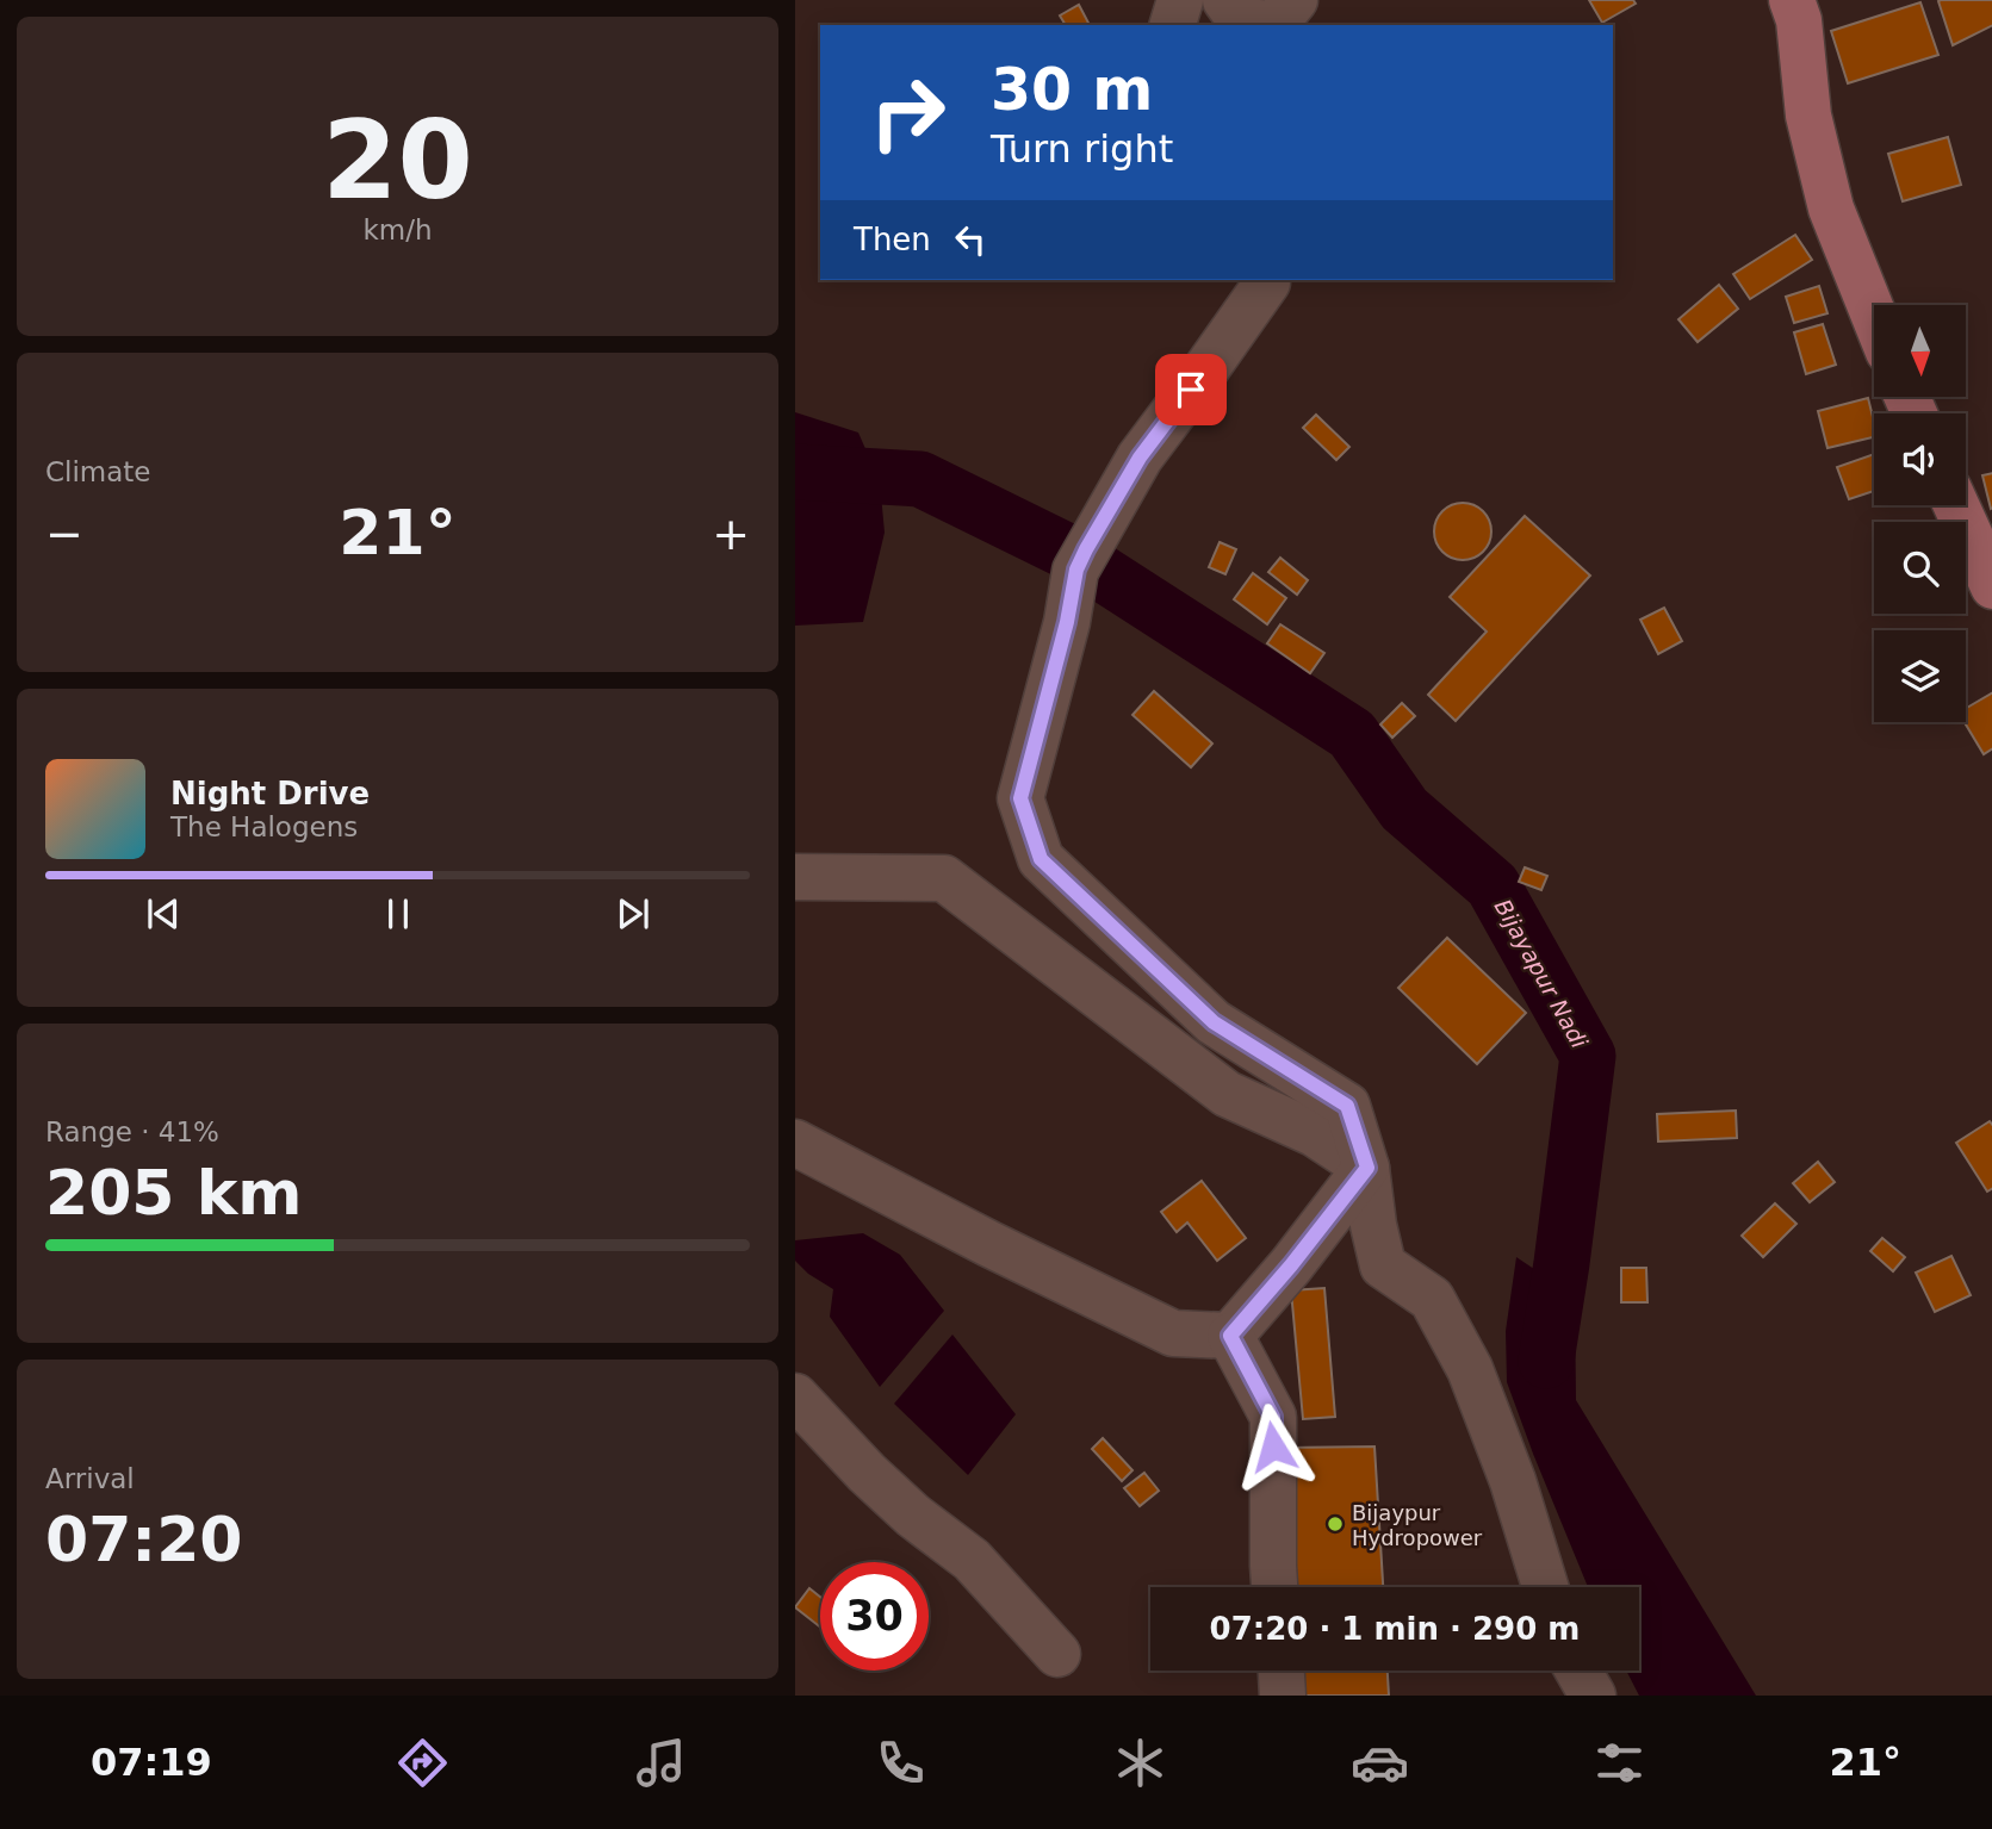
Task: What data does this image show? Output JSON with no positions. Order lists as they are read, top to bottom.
{
  "water": ["Bijayapur Nadi"],
  "places": ["Bijaypur Hydropower"],
  "north": "bottom",
  "page": {
    "tile": [
      ["20", "km/h"],
      "Climate",
      ["Range · 41%", "205 km"],
      ["Arrival", "07:20"]
    ],
    "turn": ["30 m", "Turn right"],
    "then": "Then",
    "heat": ["−", "21°", "+"],
    "song": ["Night Drive", "The Halogens"],
    "limit": "30",
    "trip": "07:20 · 1 min · 290 m",
    "tabs": ["07:19", "21°"]
  }
}
